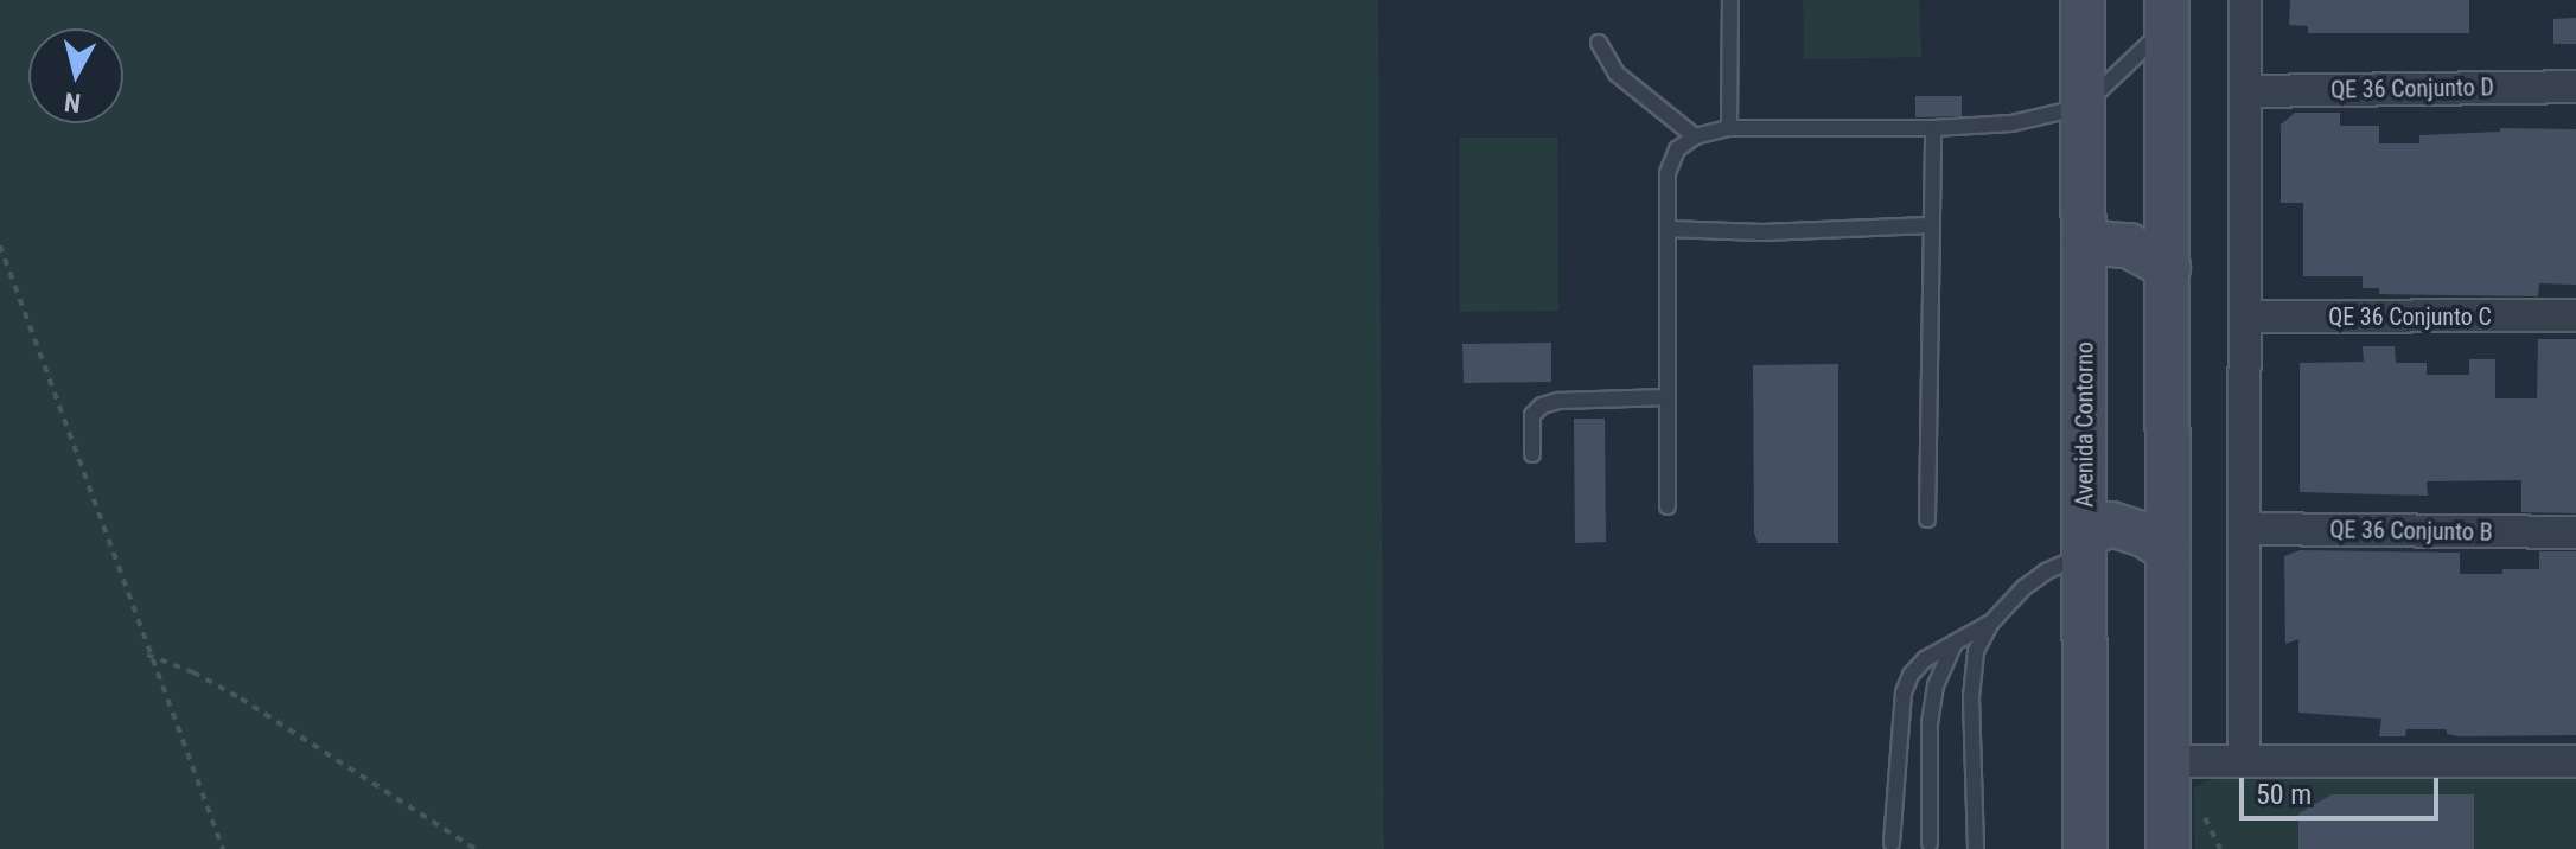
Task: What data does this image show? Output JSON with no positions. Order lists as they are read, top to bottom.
{
  "streets": {
    "main road": ["Avenida Contorno"],
    "street": ["QE 36 Conjunto D", "QE 36 Conjunto C", "QE 36 Conjunto B"]
  },
  "scale_bar": "50 m",
  "north": "bottom"
}
